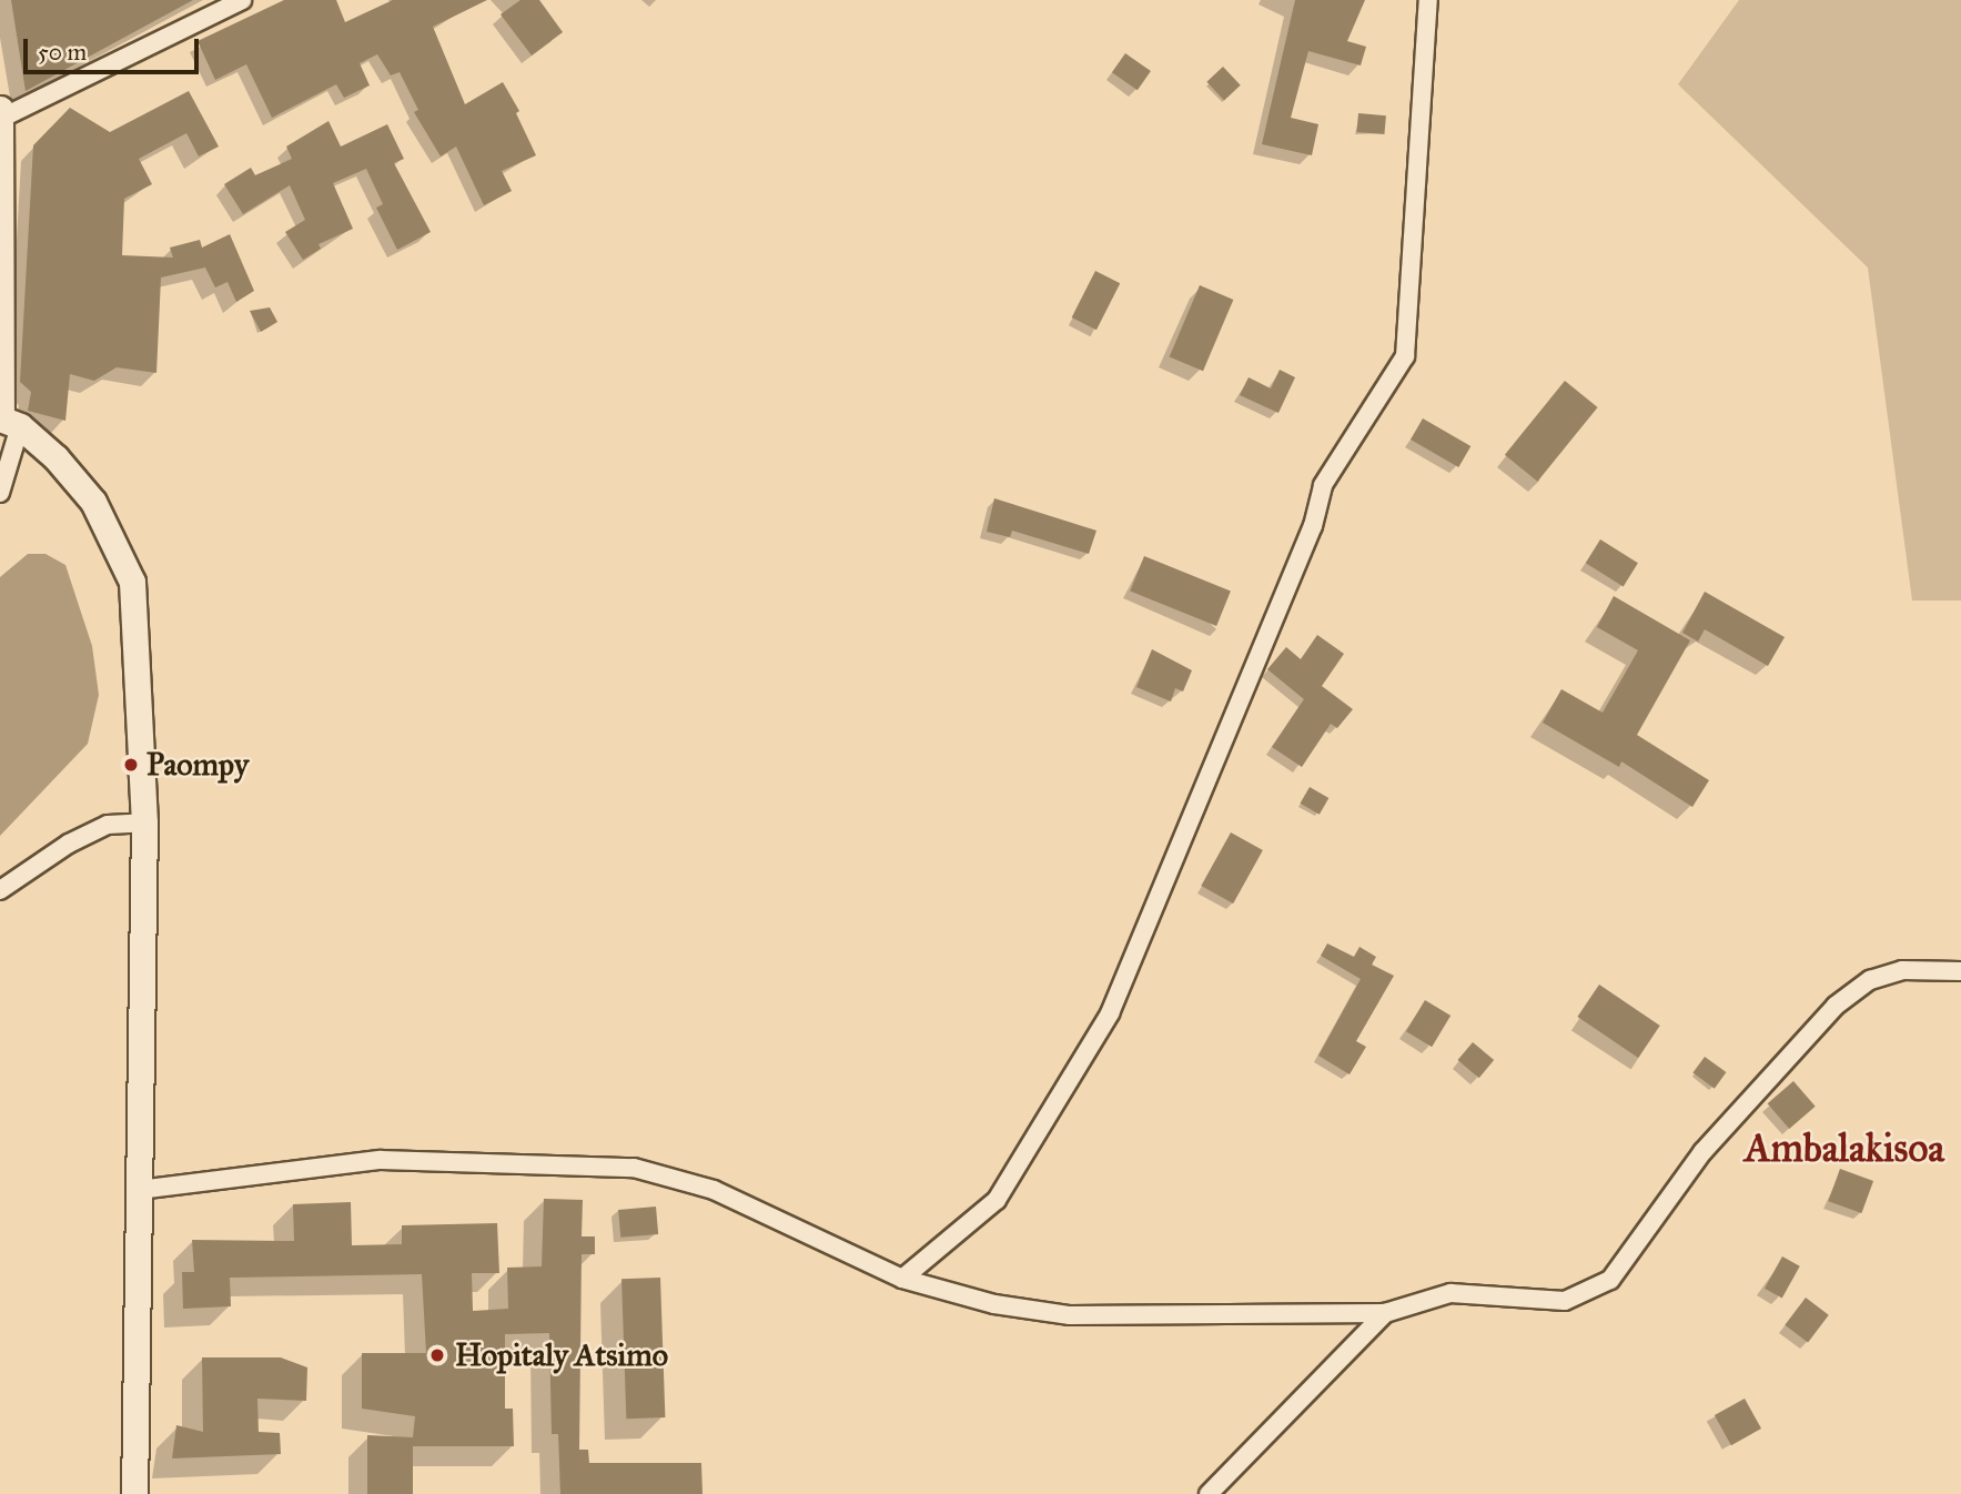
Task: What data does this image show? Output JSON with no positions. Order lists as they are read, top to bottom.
{
  "districts": ["Ambalakisoa"],
  "places": ["Paompy", "Hopitaly Atsimo"],
  "scale_bar": "50 m"
}
